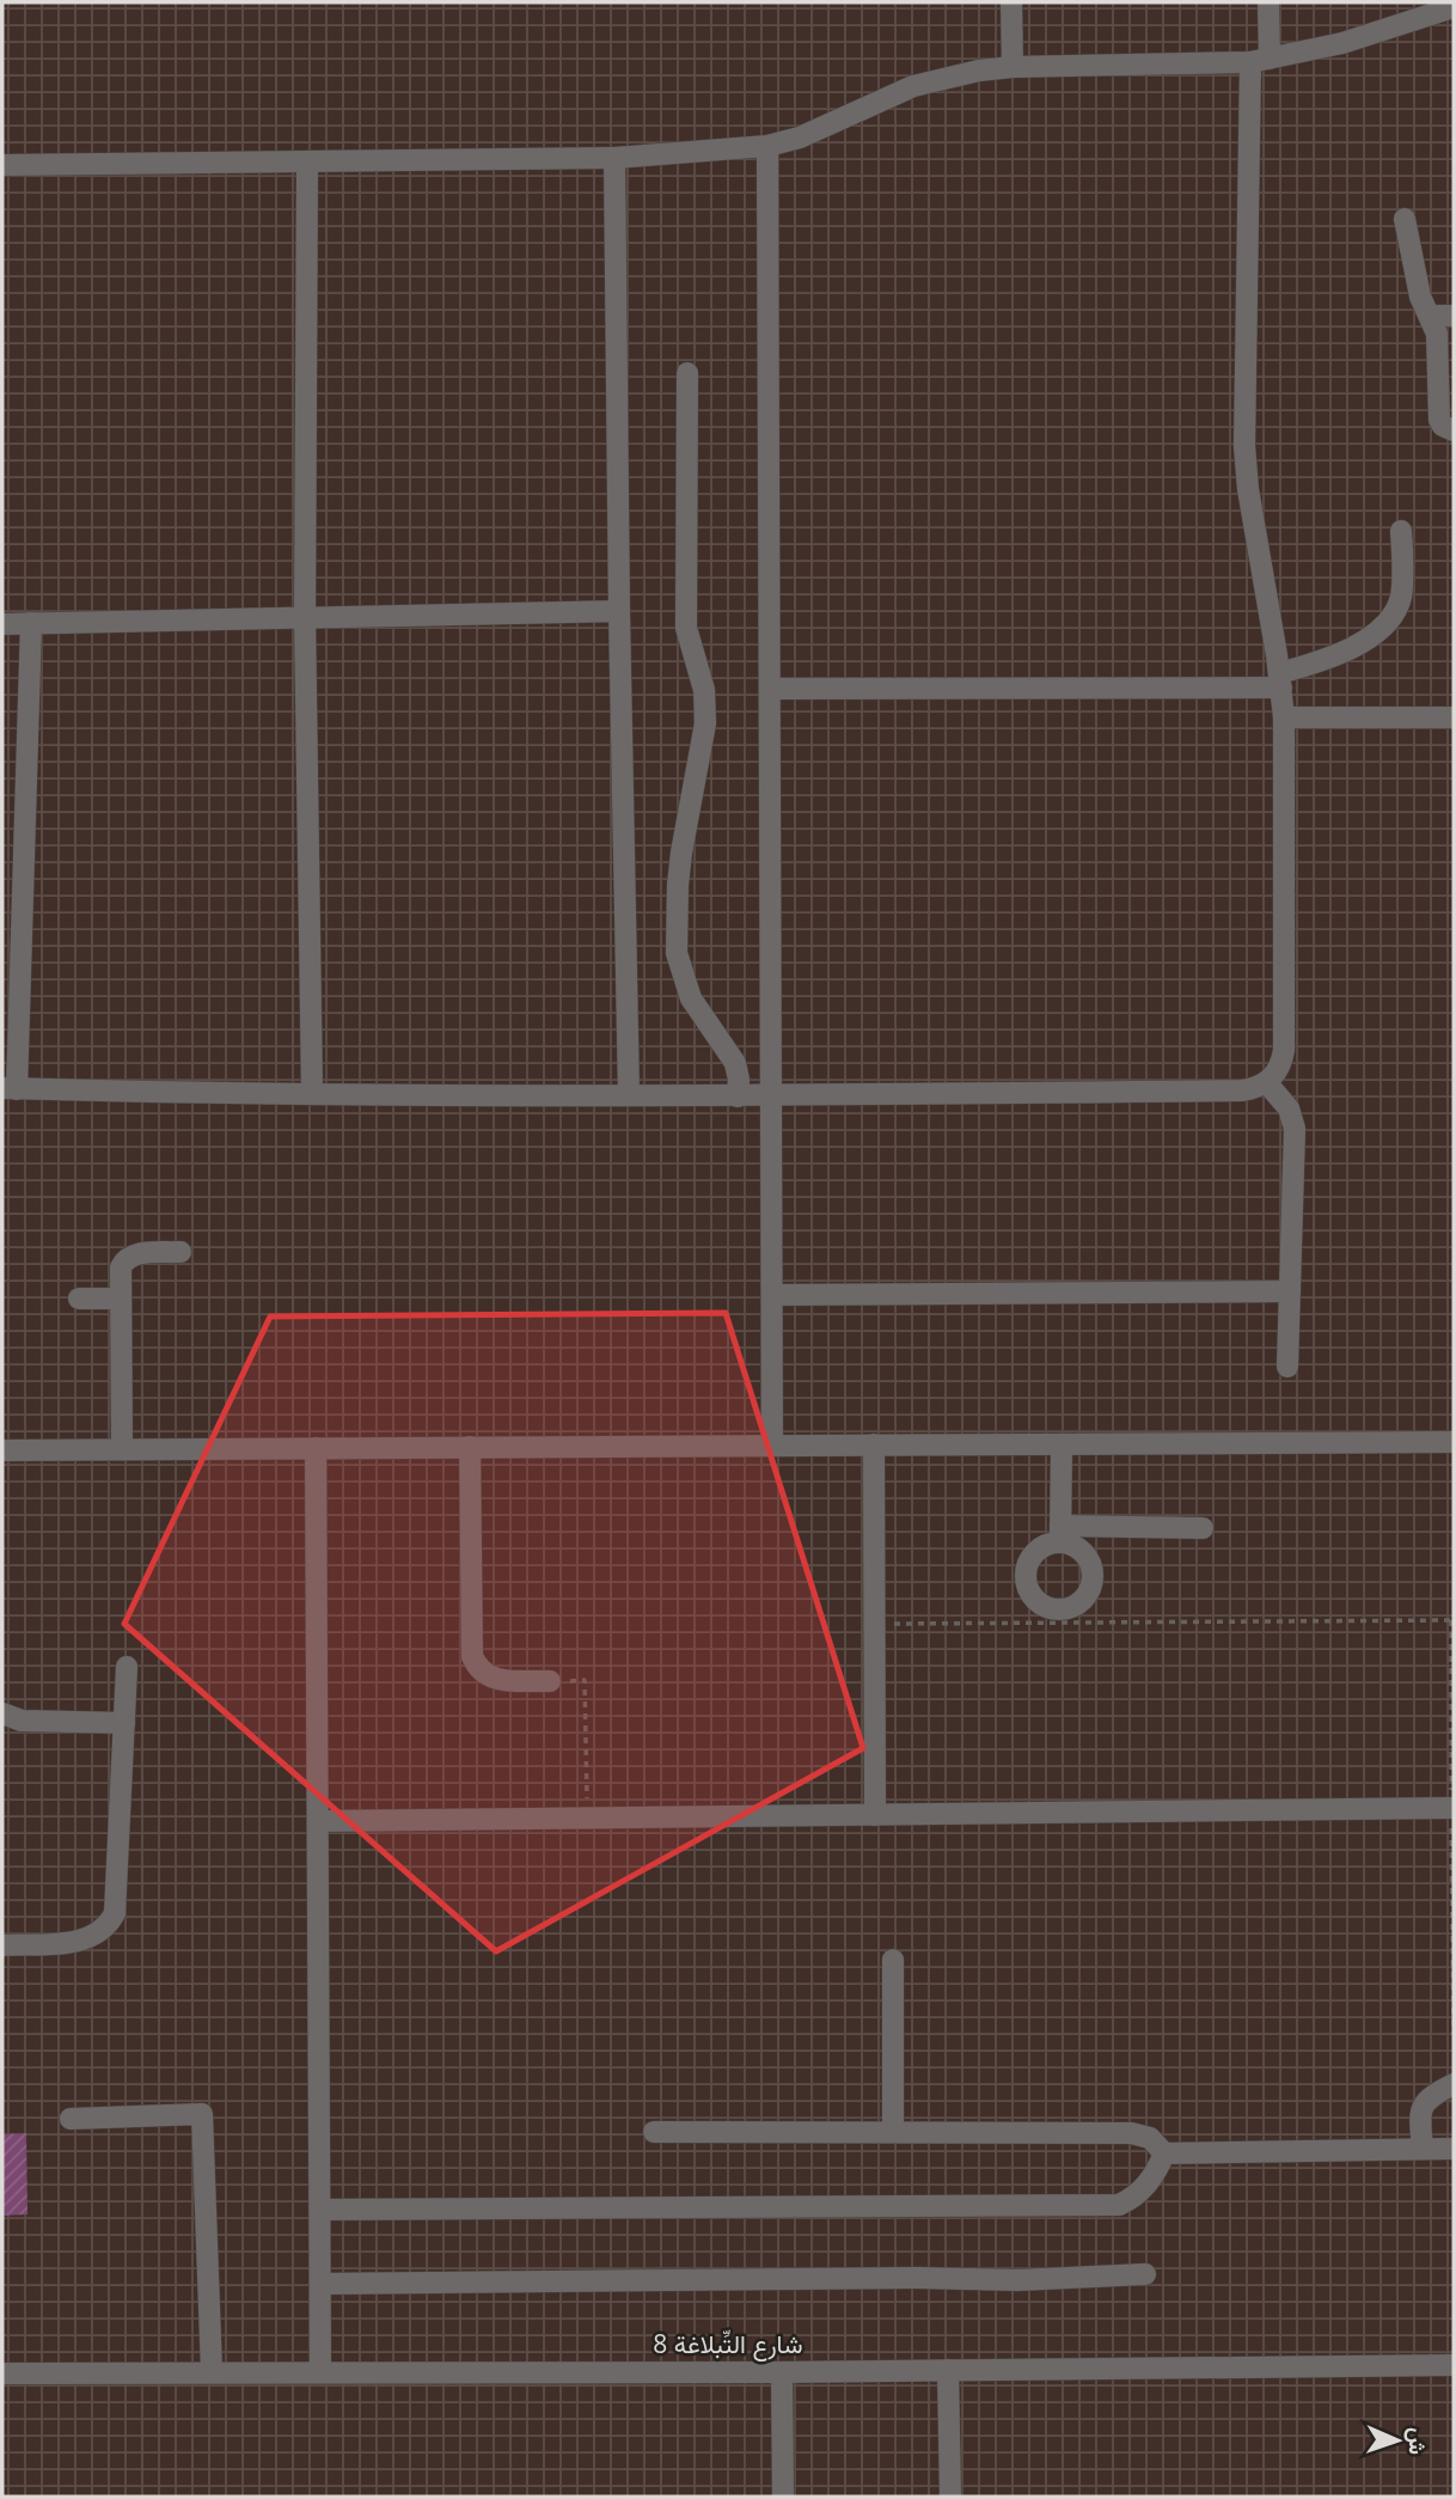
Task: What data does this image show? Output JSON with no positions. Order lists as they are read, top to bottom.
{
  "streets": {
    "street": ["شارع التِّبلاغة 8"]
  },
  "north": "right"
}
